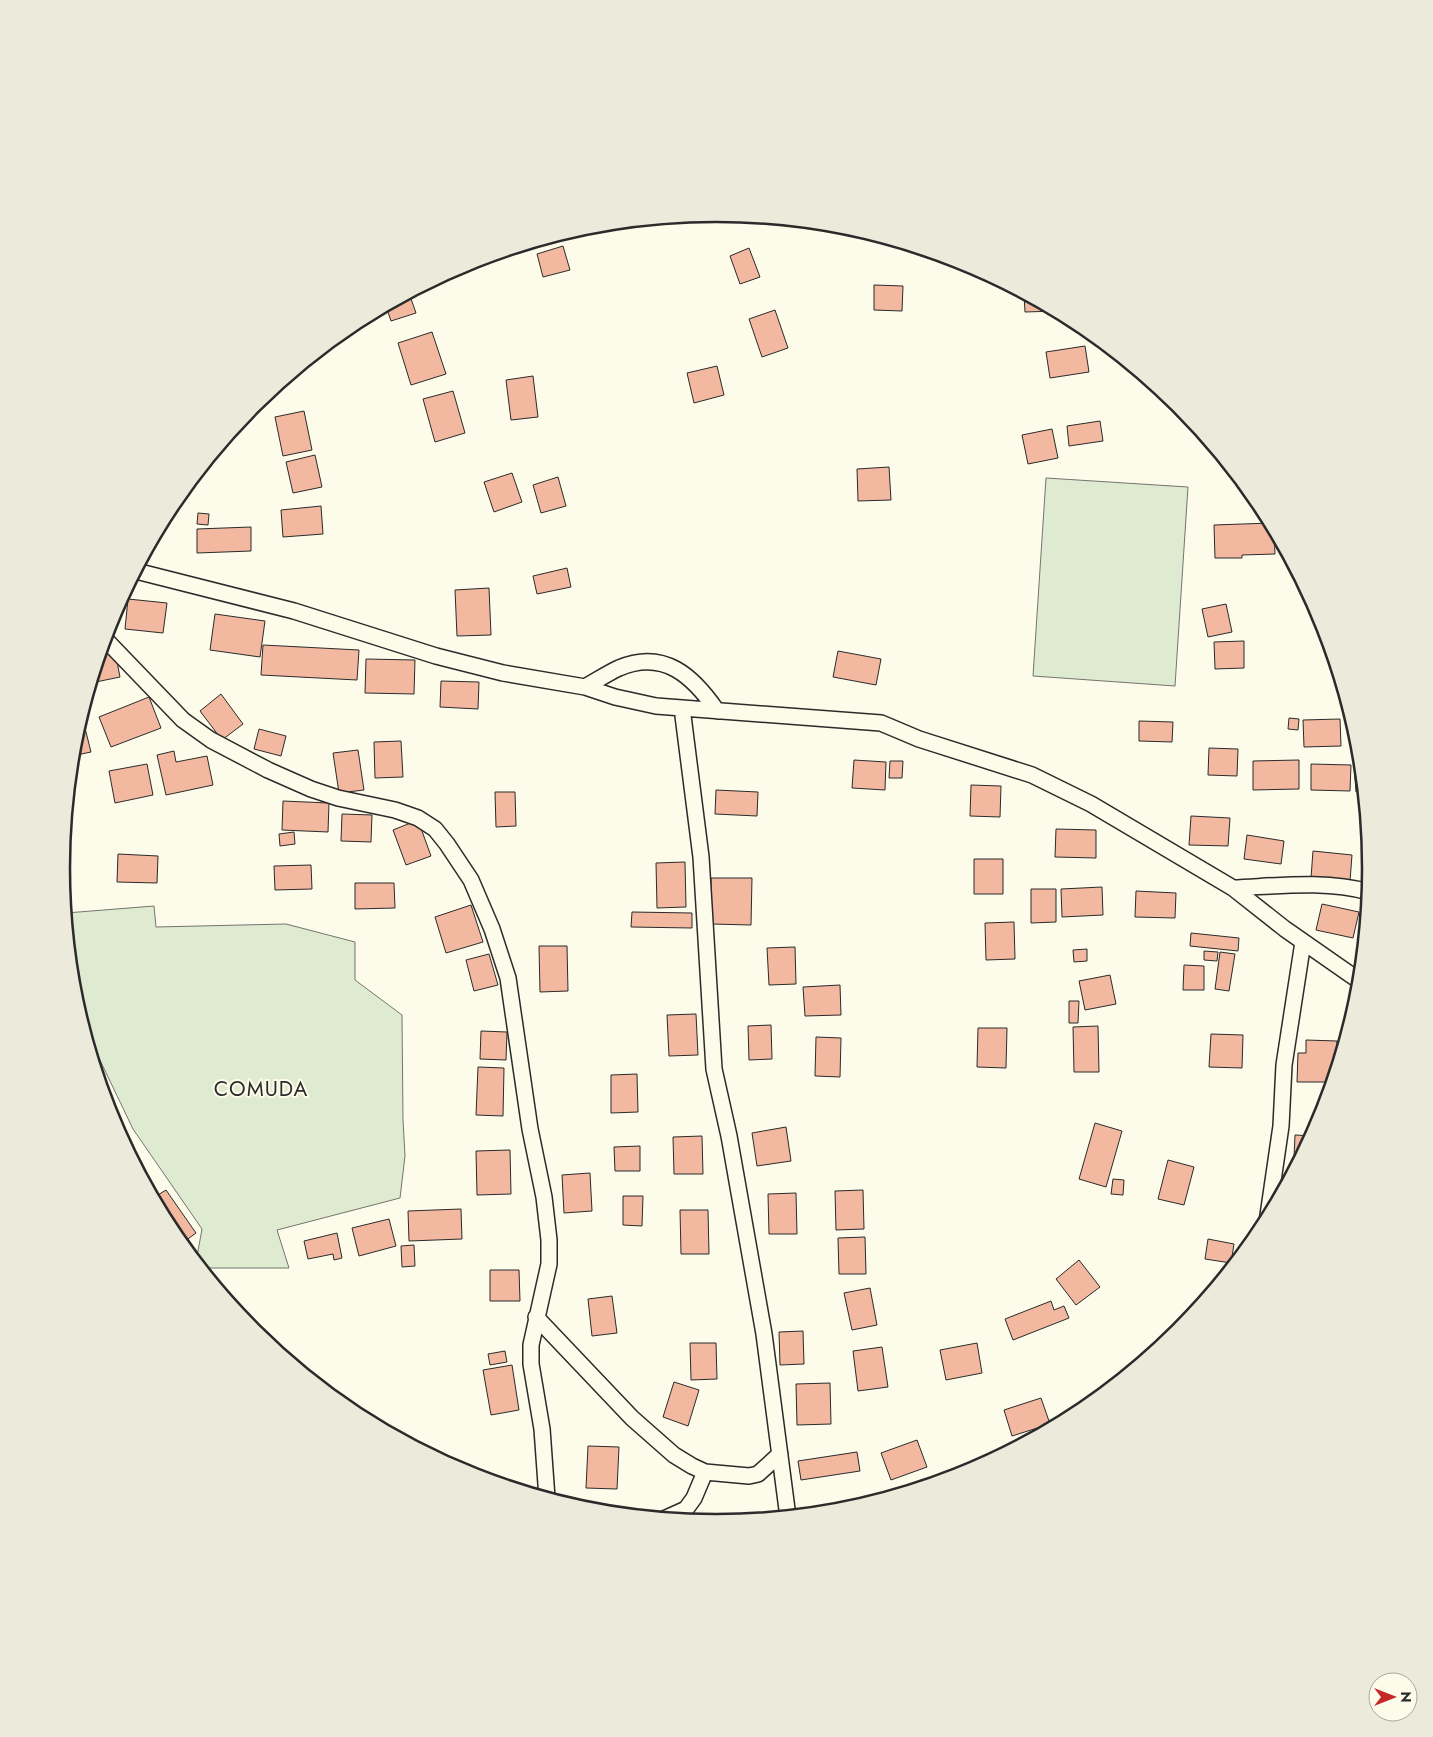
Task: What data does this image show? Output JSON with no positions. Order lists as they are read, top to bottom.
{
  "districts": ["COMUDA"],
  "north": "right"
}
